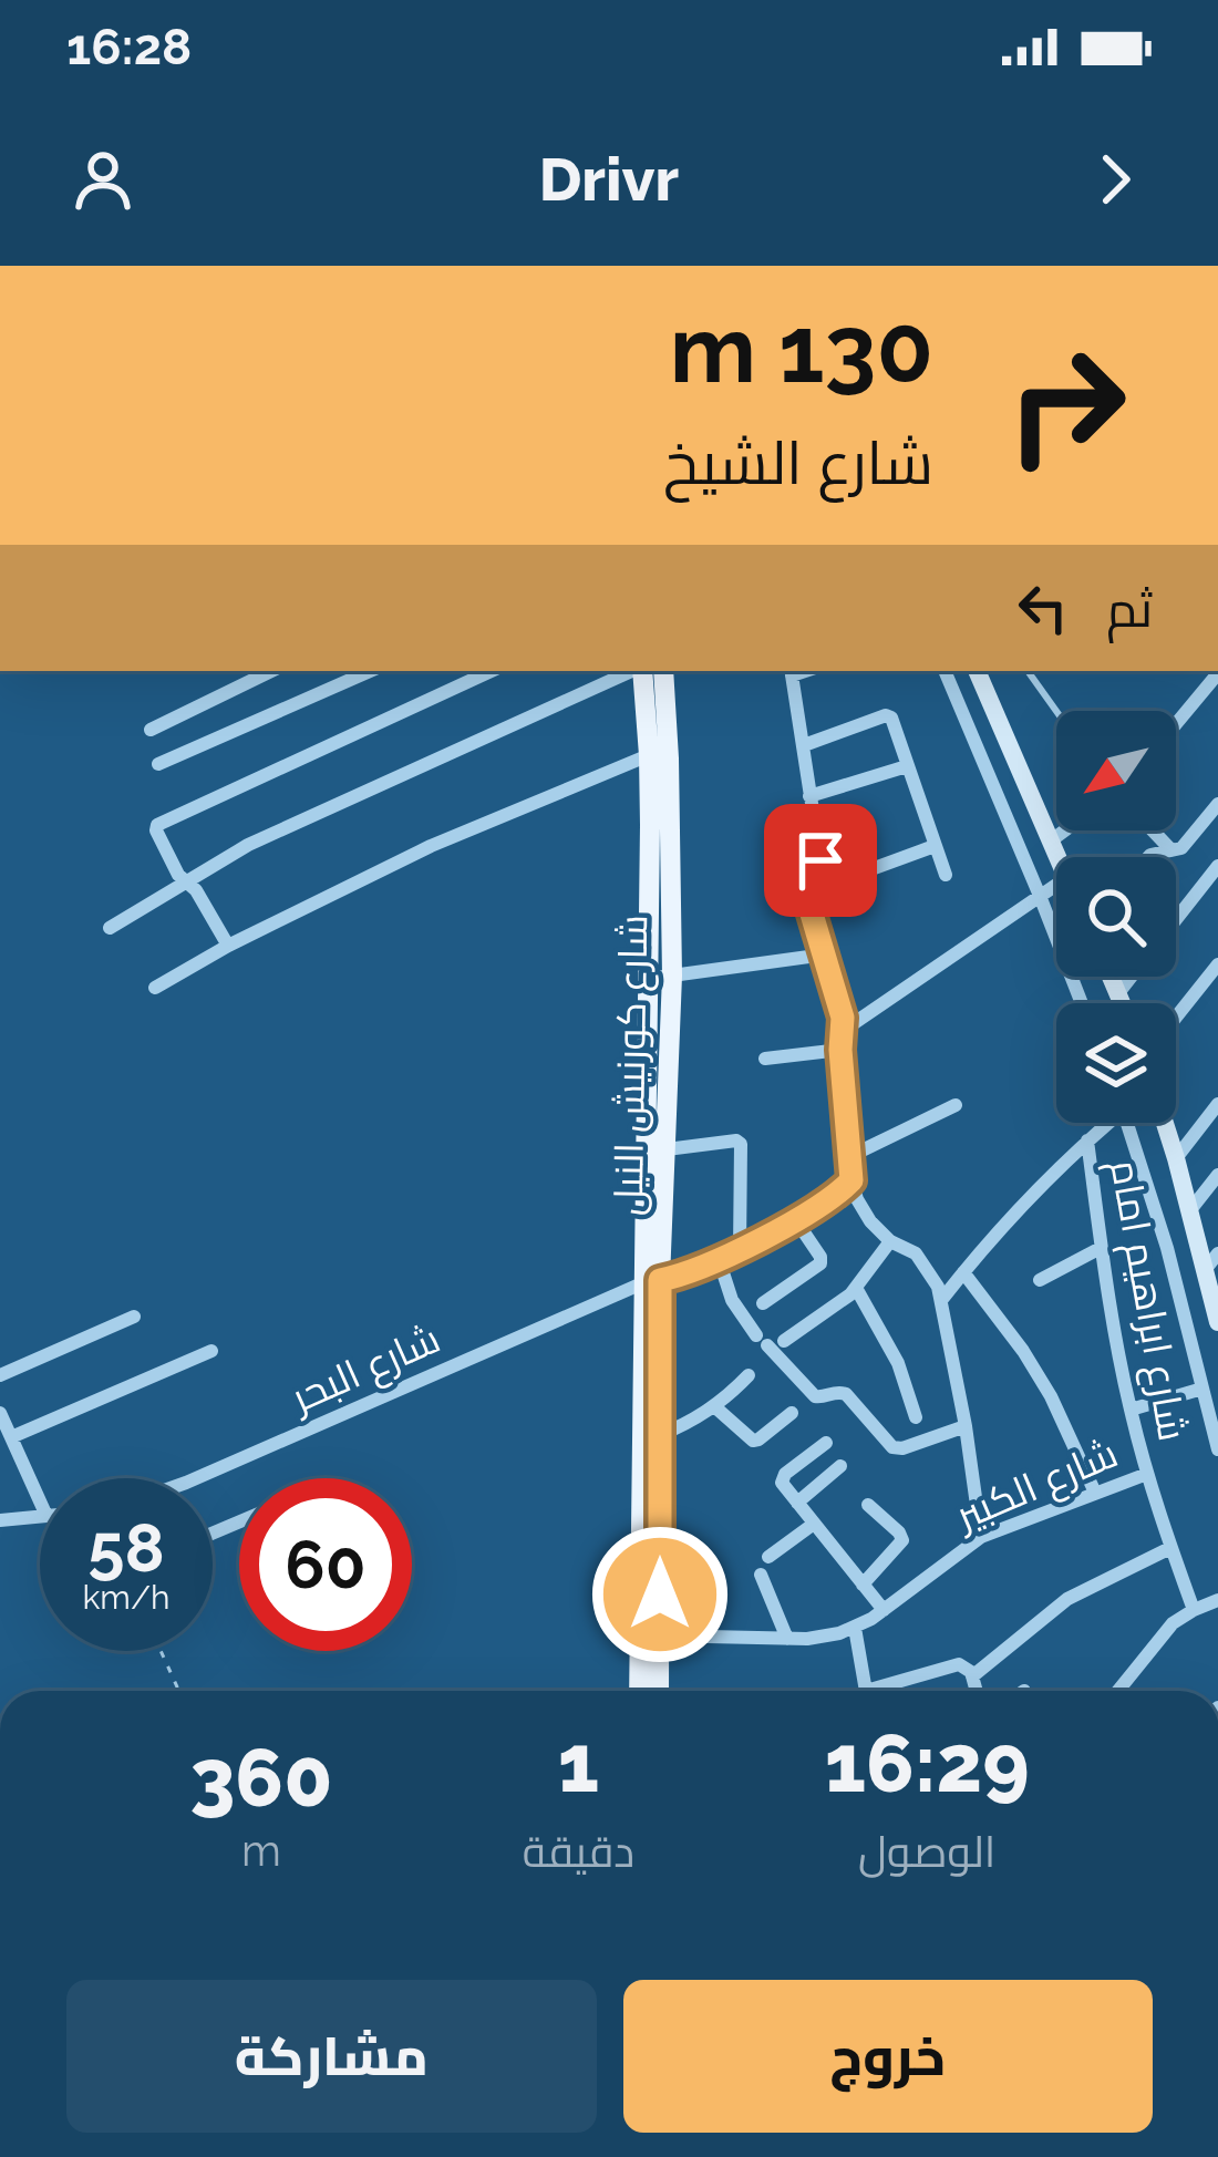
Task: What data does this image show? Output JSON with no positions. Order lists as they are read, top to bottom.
{
  "streets": {
    "main road": ["شارع كورنيش النيل"],
    "street": ["شارع ابراهيم امام", "شارع البحر", "شارع الكبير"]
  },
  "crossings": [
    ["شارع كورنيش النيل", "شارع البحر"],
    ["شارع كورنيش النيل", "شارع الكبير"],
    ["شارع ابراهيم امام", "شارع الكبير"]
  ],
  "north": "bottom left",
  "page": {
    "status": "16:28",
    "header": "Drivr",
    "turn": ["130 m", "شارع الشيخ"],
    "then": "ثم",
    "speed": "58 km/h",
    "limit": "60",
    "eta": [
      "16:29",
      "الوصول",
      "1",
      "دقيقة",
      "360",
      "m"
    ],
    "buttons": ["خروج", "مشاركة"]
  }
}
